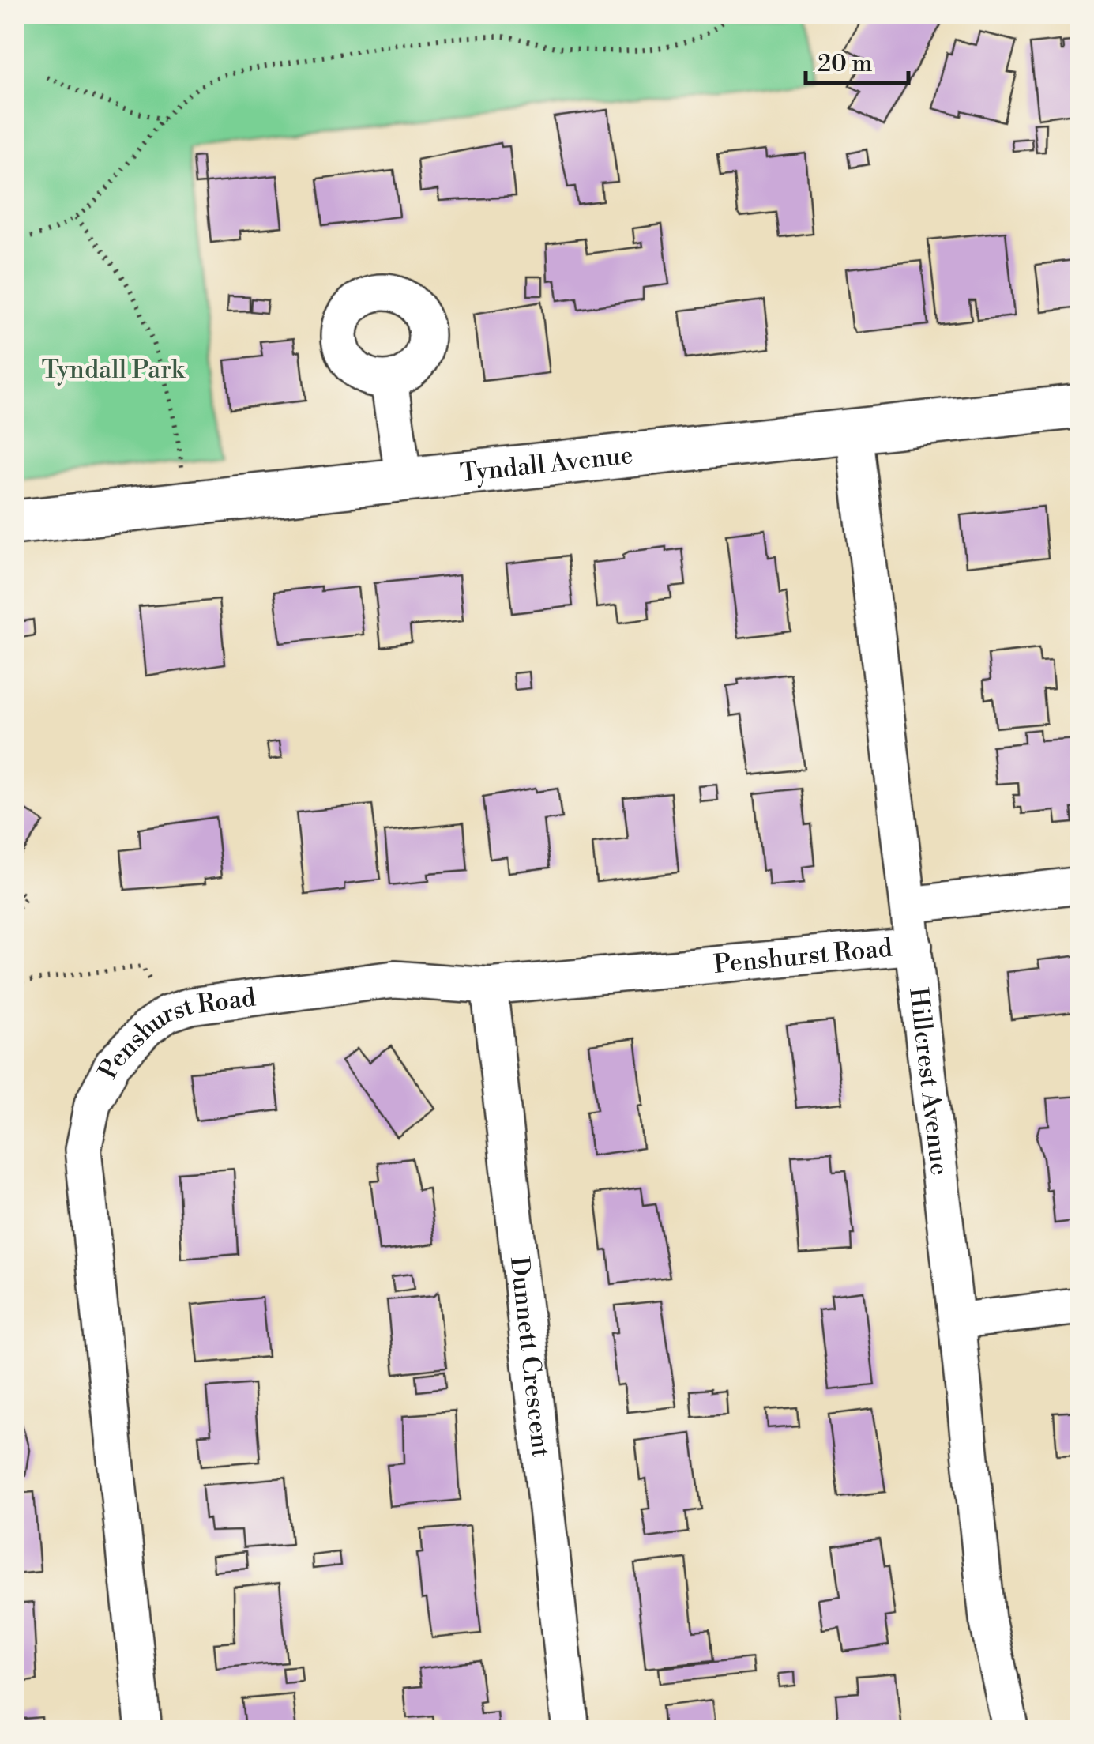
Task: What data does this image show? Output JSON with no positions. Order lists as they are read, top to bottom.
{
  "streets": {
    "street": [
      "Tyndall Avenue",
      "Penshurst Road",
      "Hillcrest Avenue",
      "Dunnett Crescent"
    ]
  },
  "crossings": [
    ["Tyndall Avenue", "Hillcrest Avenue"],
    ["Penshurst Road", "Hillcrest Avenue"],
    ["Penshurst Road", "Dunnett Crescent"]
  ],
  "parks": ["Tyndall Park"],
  "scale_bar": "20 m"
}
